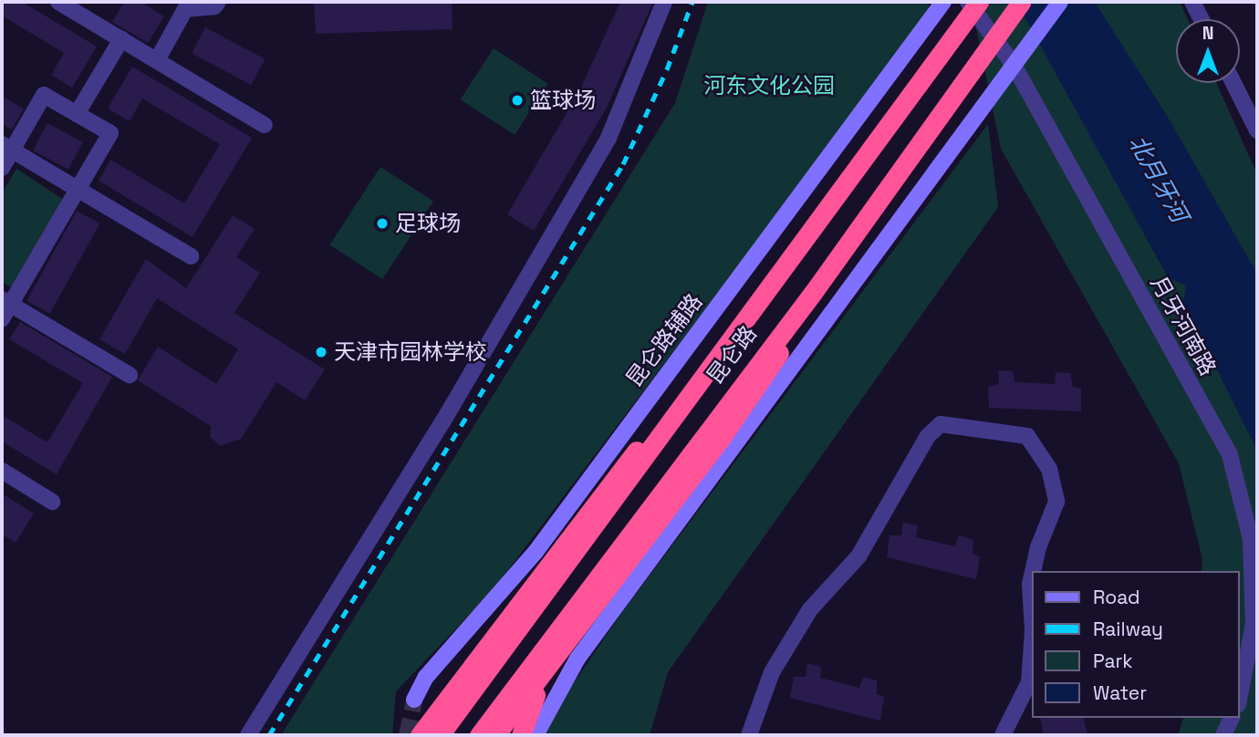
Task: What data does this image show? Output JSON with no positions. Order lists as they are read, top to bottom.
{
  "streets": {
    "highway": ["昆仑路"],
    "main road": ["昆仑路辅路"],
    "street": ["月牙河南路"]
  },
  "water": ["北月牙河"],
  "parks": ["河东文化公园"],
  "places": ["篮球场", "足球场", "天津市园林学校"],
  "legend": [
    "Road",
    "Railway",
    "Park",
    "Water"
  ],
  "north": "top"
}
